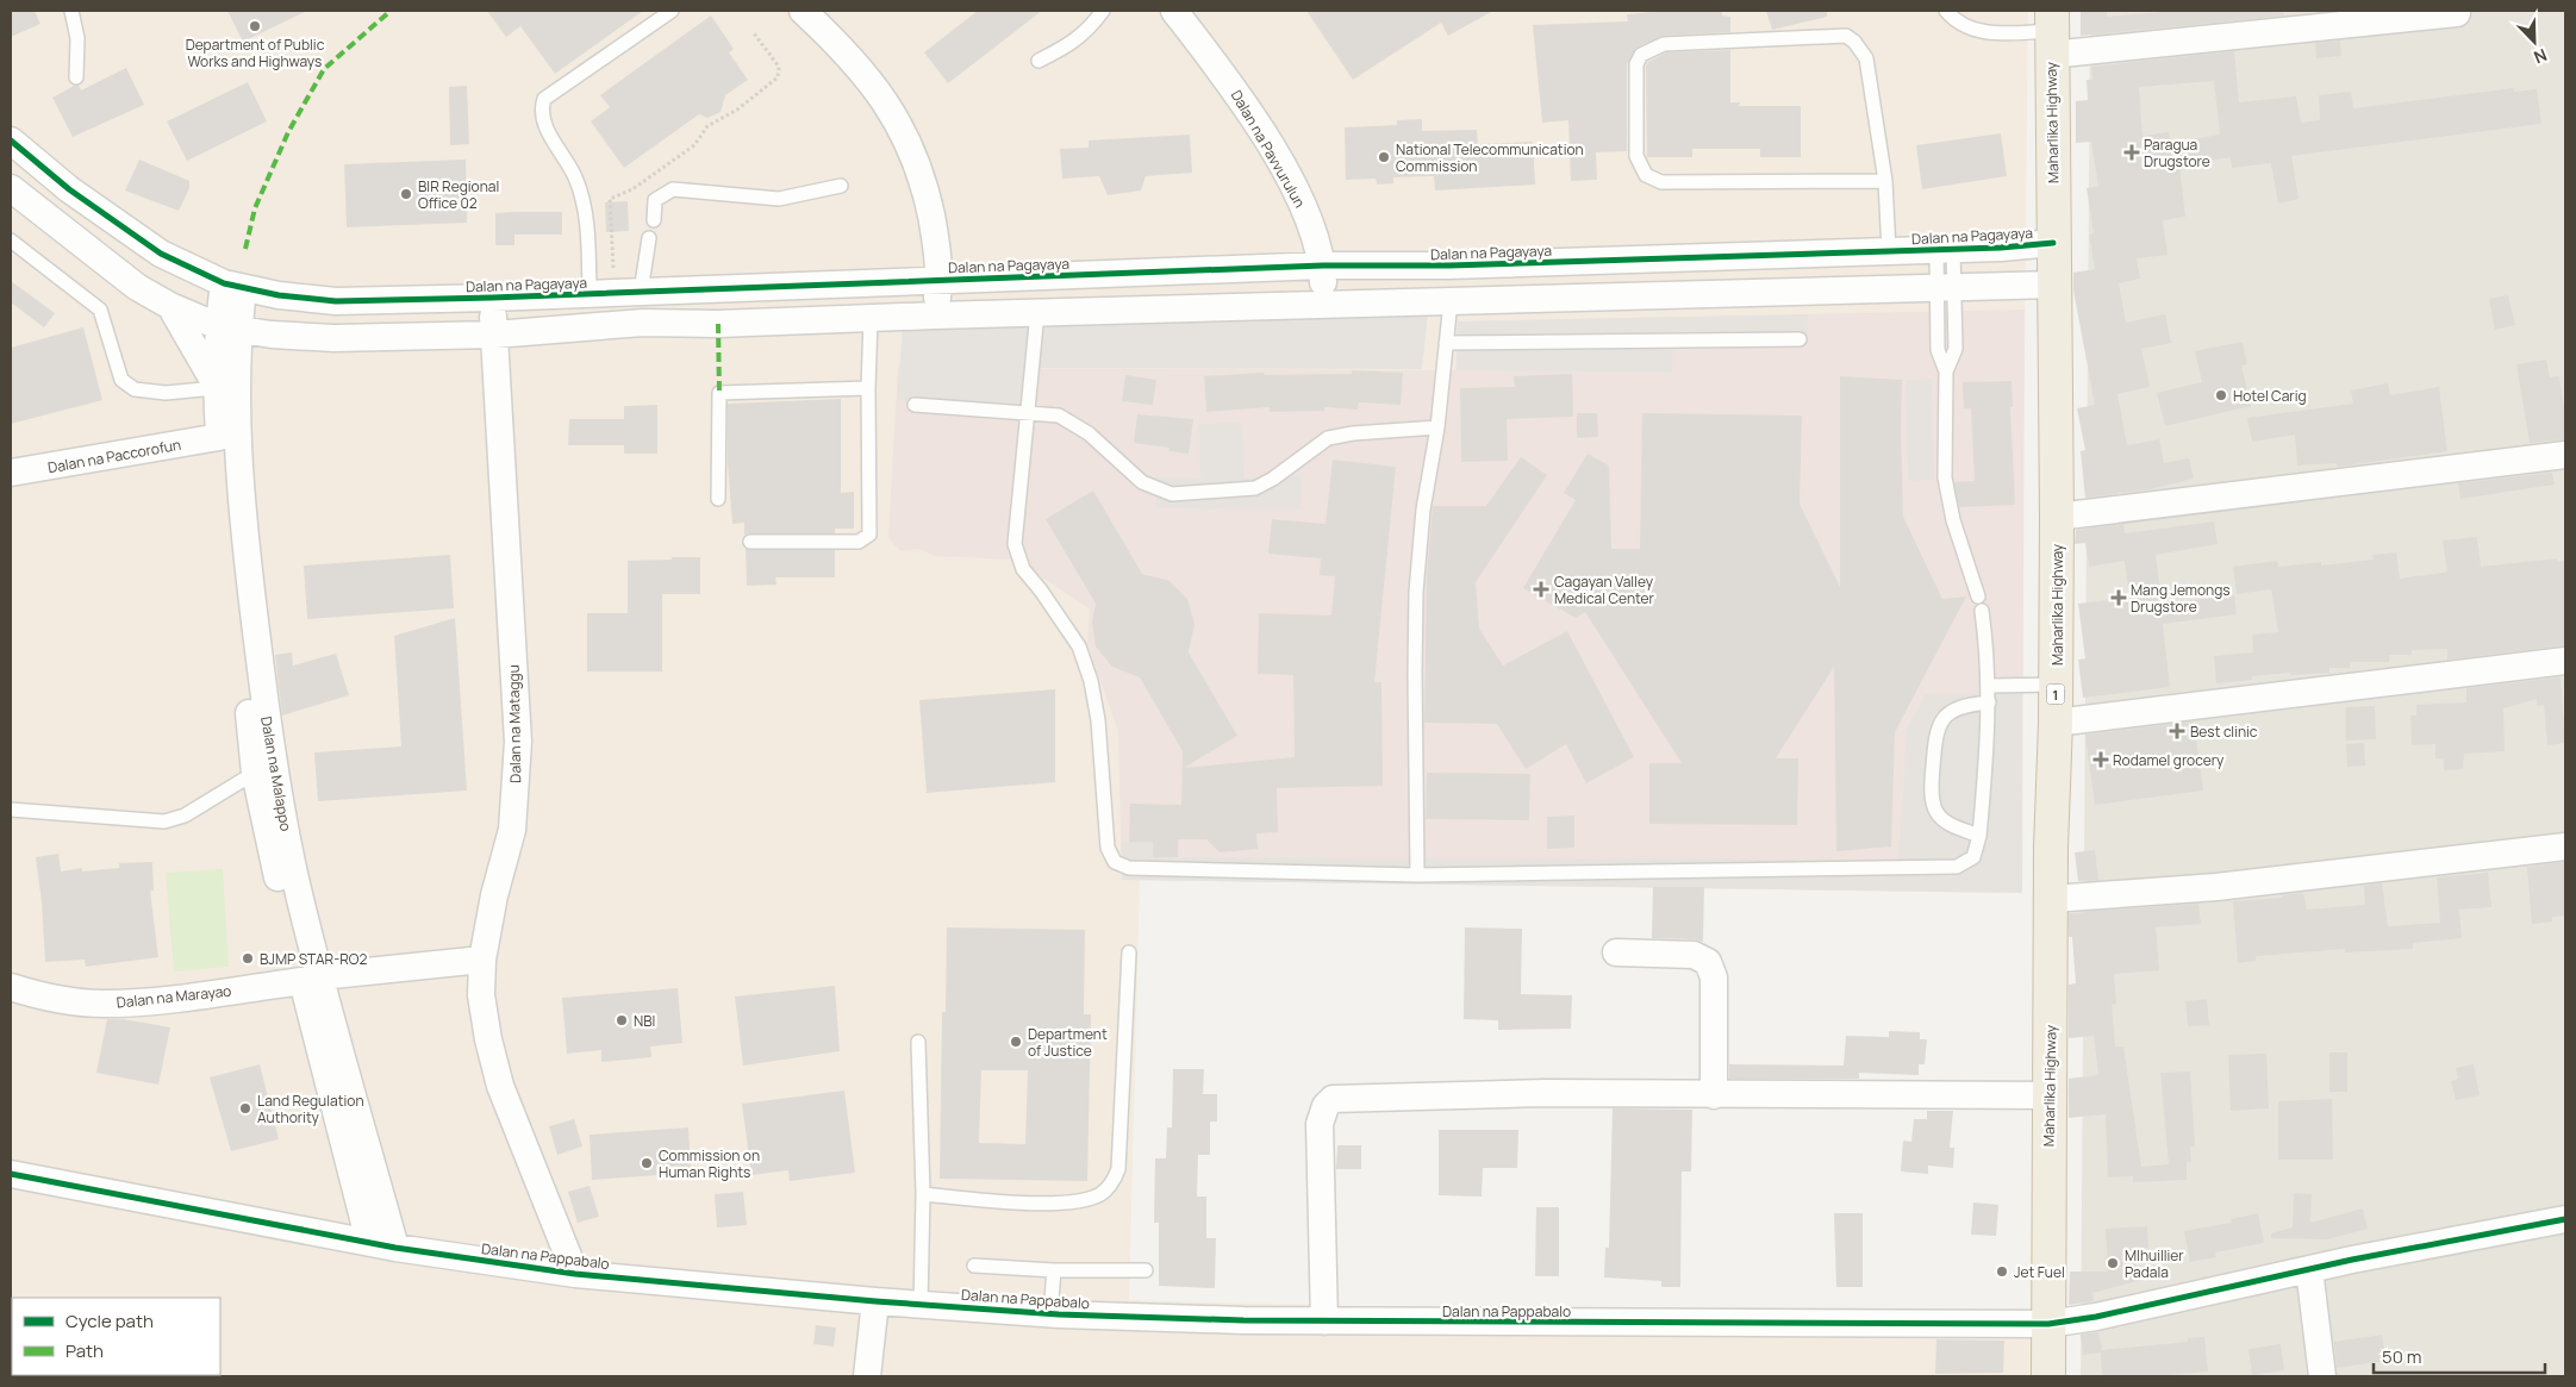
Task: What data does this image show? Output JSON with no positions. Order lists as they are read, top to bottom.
{
  "streets": {
    "highway": ["Maharlika Highway", "1"],
    "street": [
      "Dalan na Pavvurulun",
      "Dalan na Pagayaya",
      "Dalan na Paccorofun",
      "Dalan na Mataggu",
      "Dalan na Malappo",
      "Dalan na Marayao",
      "Dalan na Pappabalo"
    ]
  },
  "crossings": [
    ["Maharlika Highway", "Dalan na Pagayaya"],
    ["Maharlika Highway", "Dalan na Pappabalo"],
    ["Dalan na Pavvurulun", "Dalan na Pagayaya"],
    ["Dalan na Pagayaya", "Dalan na Mataggu"],
    ["Dalan na Pagayaya", "Dalan na Malappo"],
    ["Dalan na Paccorofun", "Dalan na Malappo"],
    ["Dalan na Mataggu", "Dalan na Marayao"],
    ["Dalan na Mataggu", "Dalan na Pappabalo"],
    ["Dalan na Malappo", "Dalan na Marayao"],
    ["Dalan na Malappo", "Dalan na Pappabalo"]
  ],
  "places": {
    "other": [
      "Department of Public Works and Highways",
      "National Telecommunication Commission",
      "BIR Regional Office 02",
      "Hotel Carig",
      "BJMP STAR-RO2",
      "NBI",
      "Department of Justice",
      "Land Regulation Authority",
      "Commission on Human Rights",
      "Mlhuillier Padala",
      "Jet Fuel"
    ],
    "health": [
      "Paragua Drugstore",
      "Cagayan Valley Medical Center",
      "Mang Jemongs Drugstore",
      "Best clinic",
      "Rodamel grocery"
    ]
  },
  "legend": ["Cycle path", "Path"],
  "scale_bar": "50 m",
  "north": "bottom right"
}
